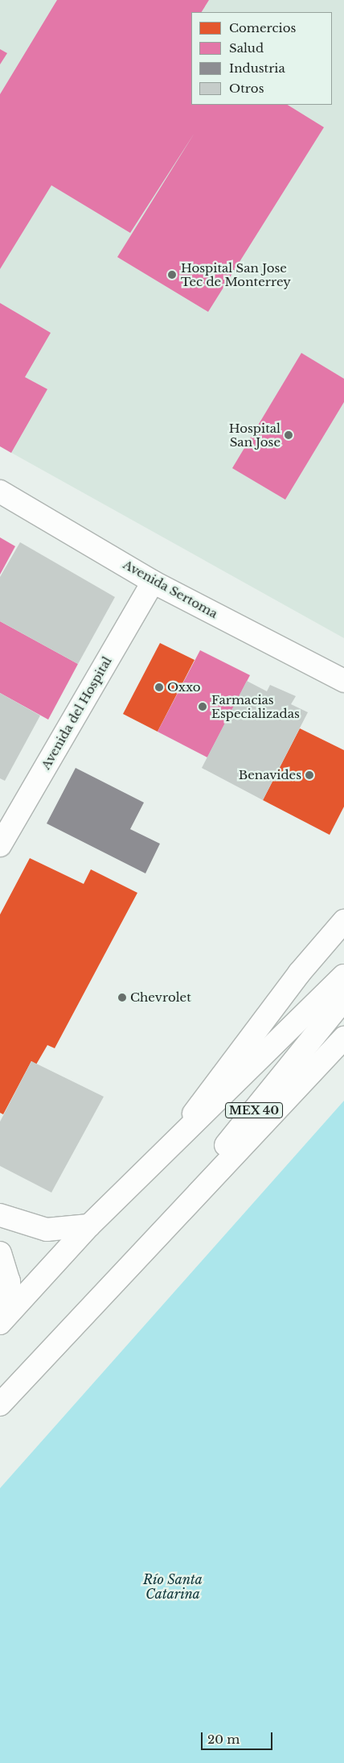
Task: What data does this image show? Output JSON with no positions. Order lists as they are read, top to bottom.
{
  "streets": {
    "main road": ["Avenida Sertoma", "Avenida del Hospital", "MEX 40"]
  },
  "crossings": [
    ["Avenida Sertoma", "Avenida del Hospital"]
  ],
  "water": ["Río Santa Catarina"],
  "places": [
    "Hospital San Jose Tec de Monterrey",
    "Hospital San Jose",
    "Oxxo",
    "Farmacias Especializadas",
    "Benavides",
    "Chevrolet"
  ],
  "legend": [
    "Comercios",
    "Salud",
    "Industria",
    "Otros"
  ],
  "scale_bar": "20 m"
}
